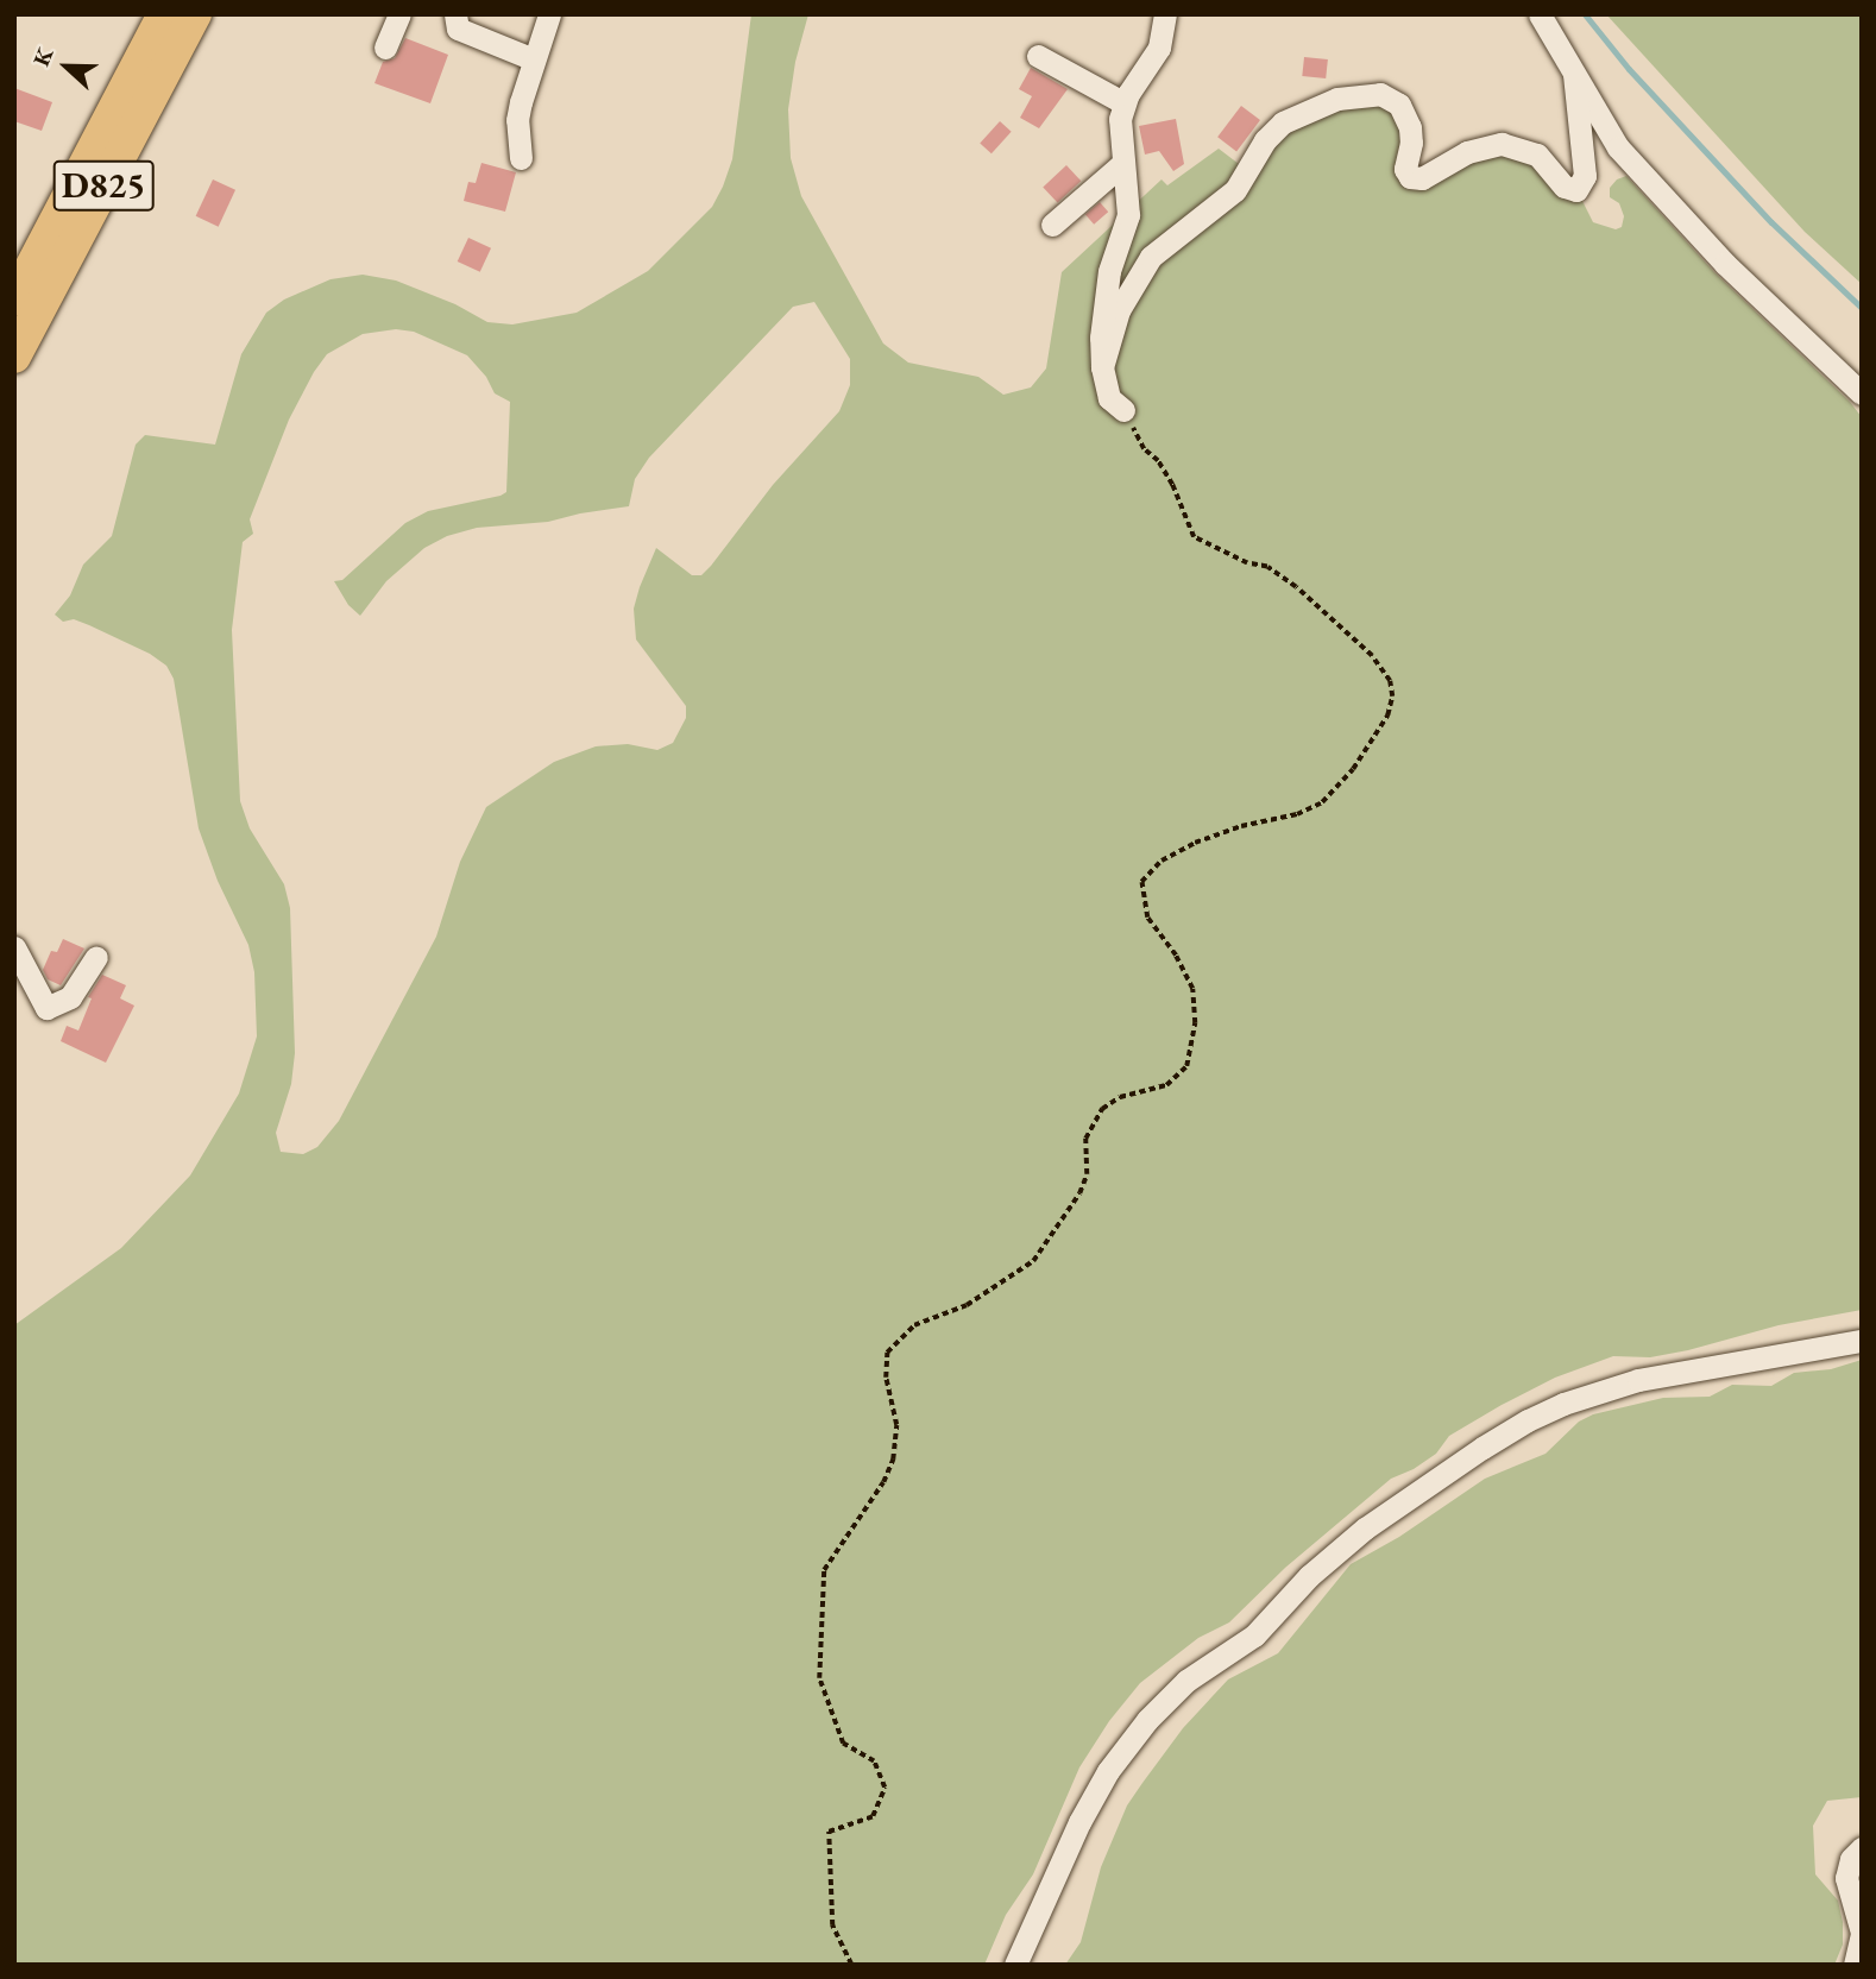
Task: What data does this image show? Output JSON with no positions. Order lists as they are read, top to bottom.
{
  "streets": {
    "highway": ["D825"]
  },
  "north": "left"
}
